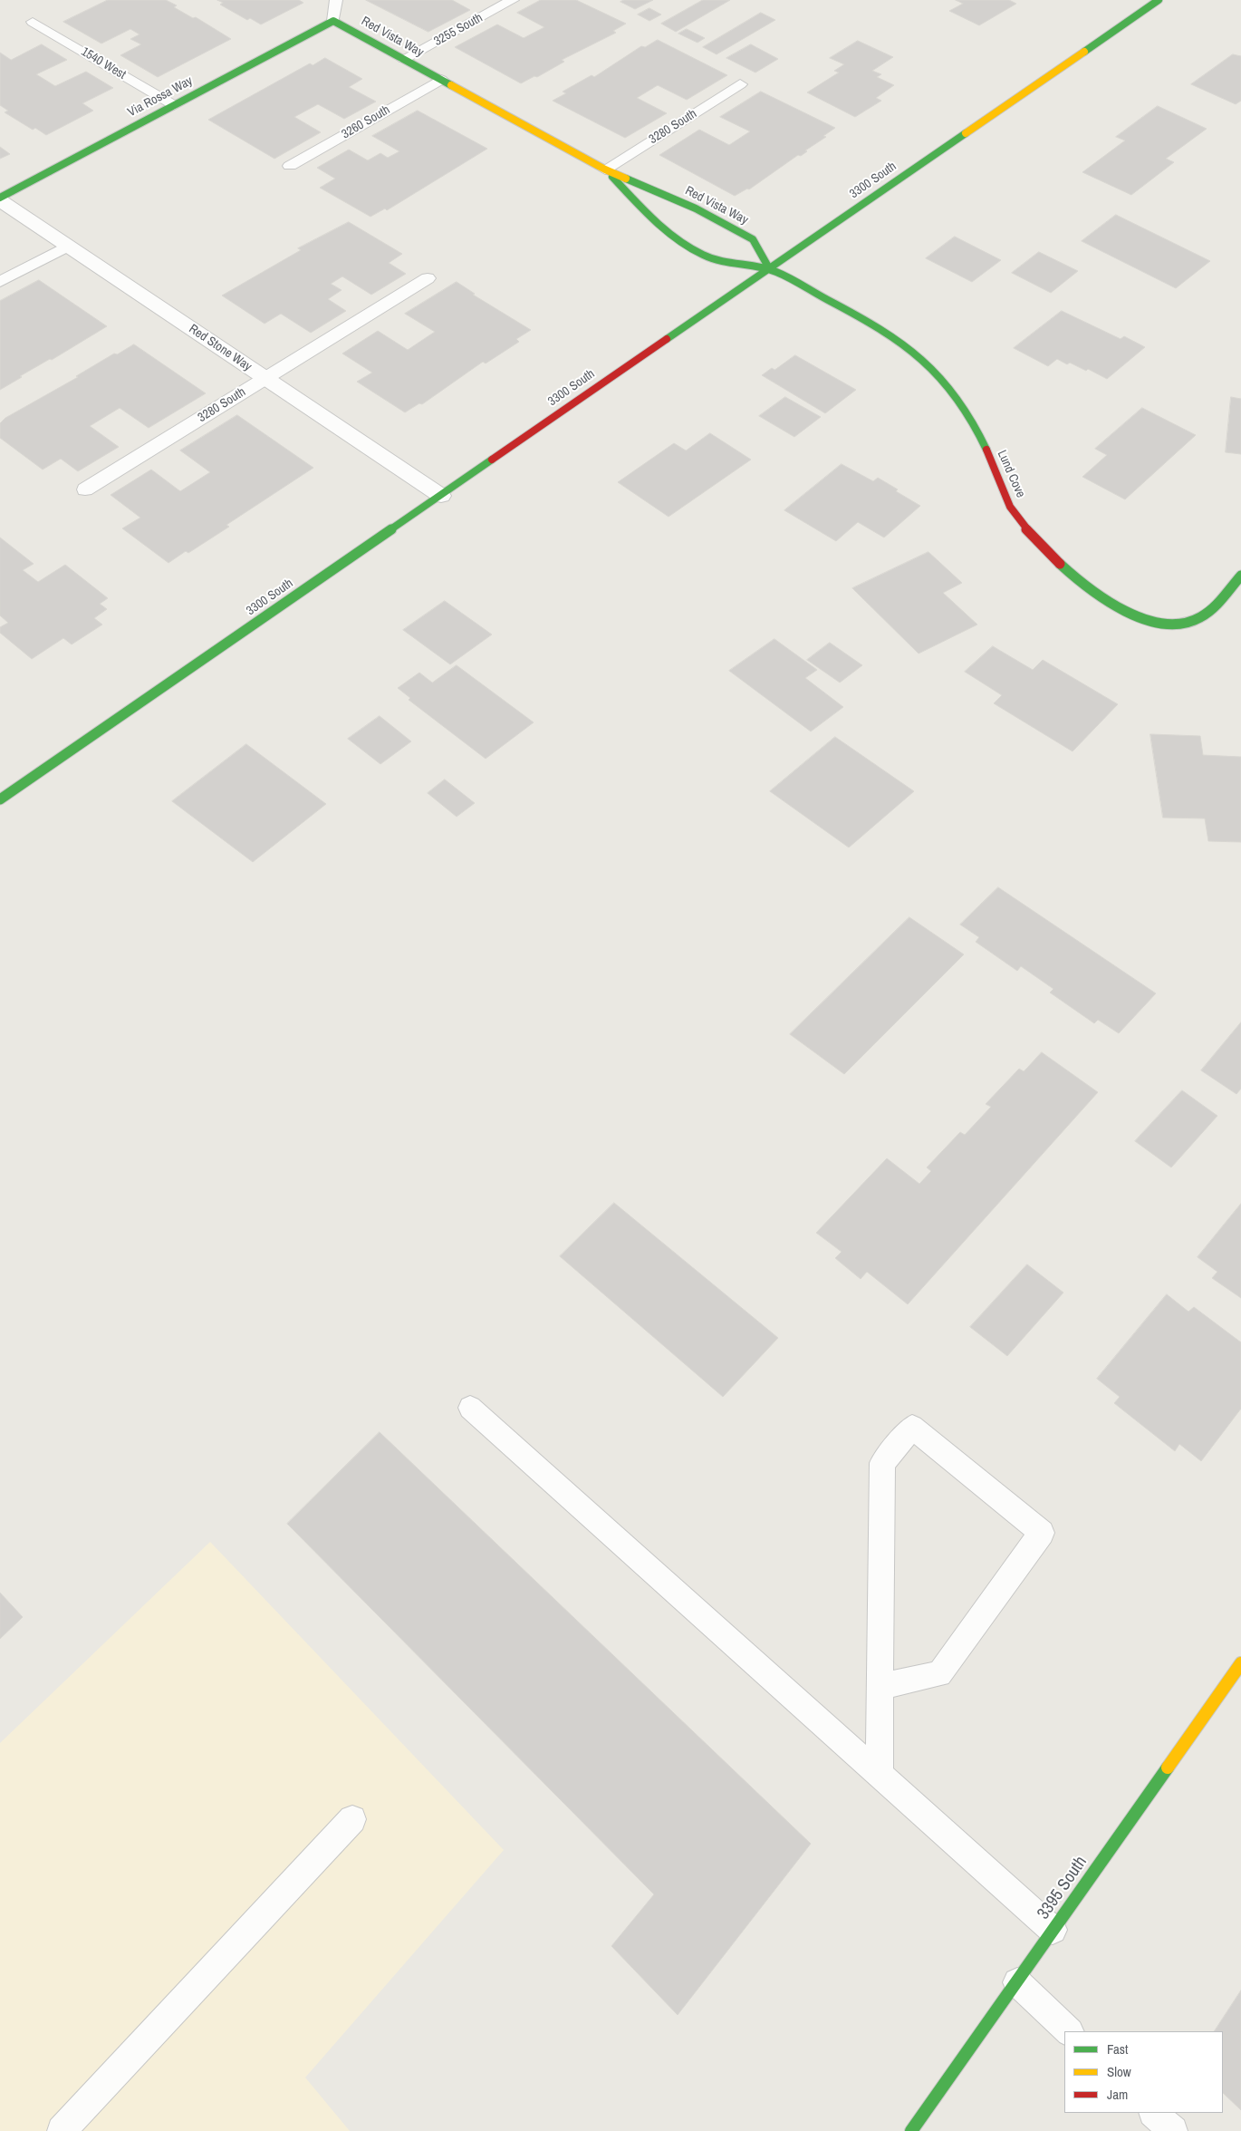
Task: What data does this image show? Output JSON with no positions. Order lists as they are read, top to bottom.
{
  "streets": {
    "street": [
      "Red Vista Way",
      "Via Rossa Way",
      "3300 South",
      "Red Stone Way",
      "Lund Cove",
      "3395 South"
    ],
    "lane": [
      "3255 South",
      "1540 West",
      "3260 South",
      "3280 South"
    ]
  },
  "crossings": [
    ["3255 South", "Red Vista Way"],
    ["Red Vista Way", "Via Rossa Way"],
    ["Red Vista Way", "3260 South"],
    ["Red Vista Way", "3280 South"],
    ["Red Vista Way", "3300 South"],
    ["Red Vista Way", "Lund Cove"],
    ["1540 West", "Via Rossa Way"],
    ["Via Rossa Way", "Red Stone Way"],
    ["3280 South", "Red Stone Way"],
    ["3300 South", "Red Stone Way"],
    ["3300 South", "Lund Cove"]
  ],
  "legend": ["Fast", "Slow", "Jam"]
}
